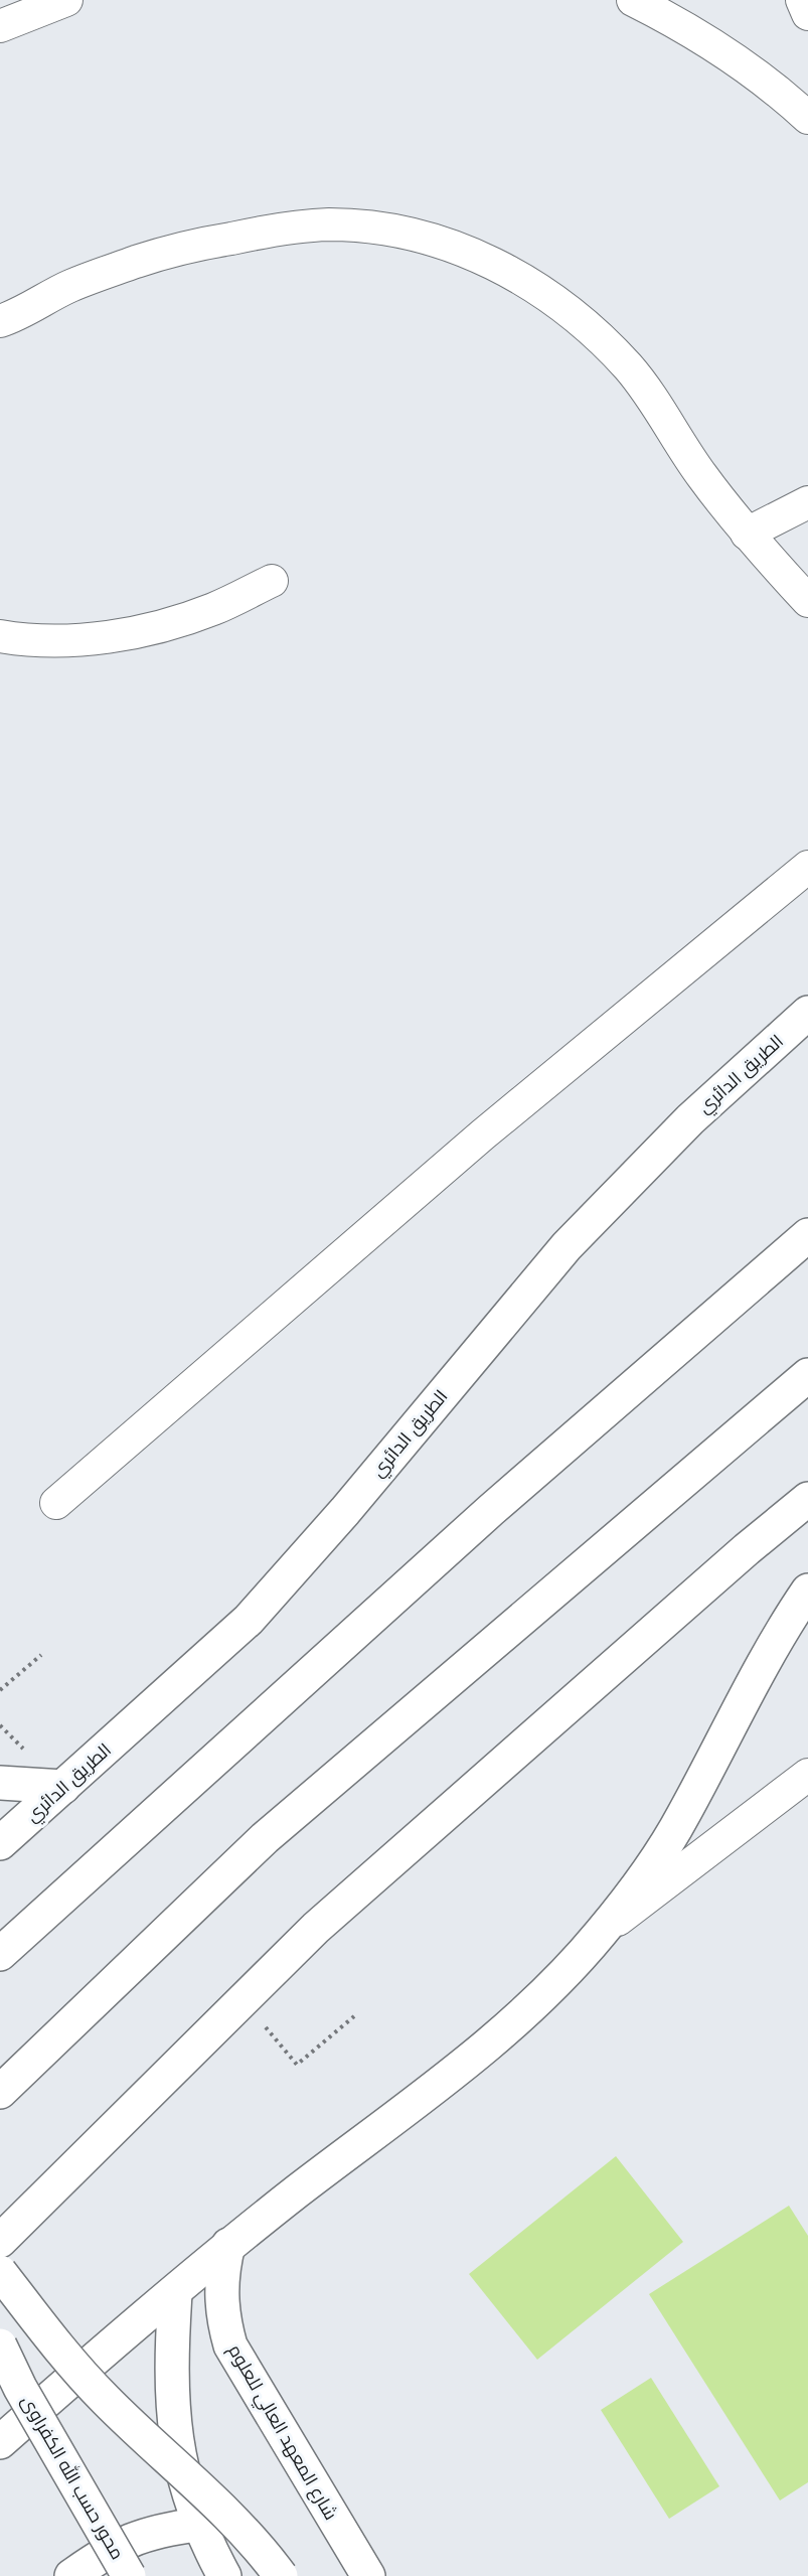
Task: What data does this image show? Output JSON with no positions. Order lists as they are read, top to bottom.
{
  "streets": {
    "main road": ["الطريق الدائري", "شارع المعهد العالي للعلوم", "محور حسب الله الكفراوى"]
  }
}
